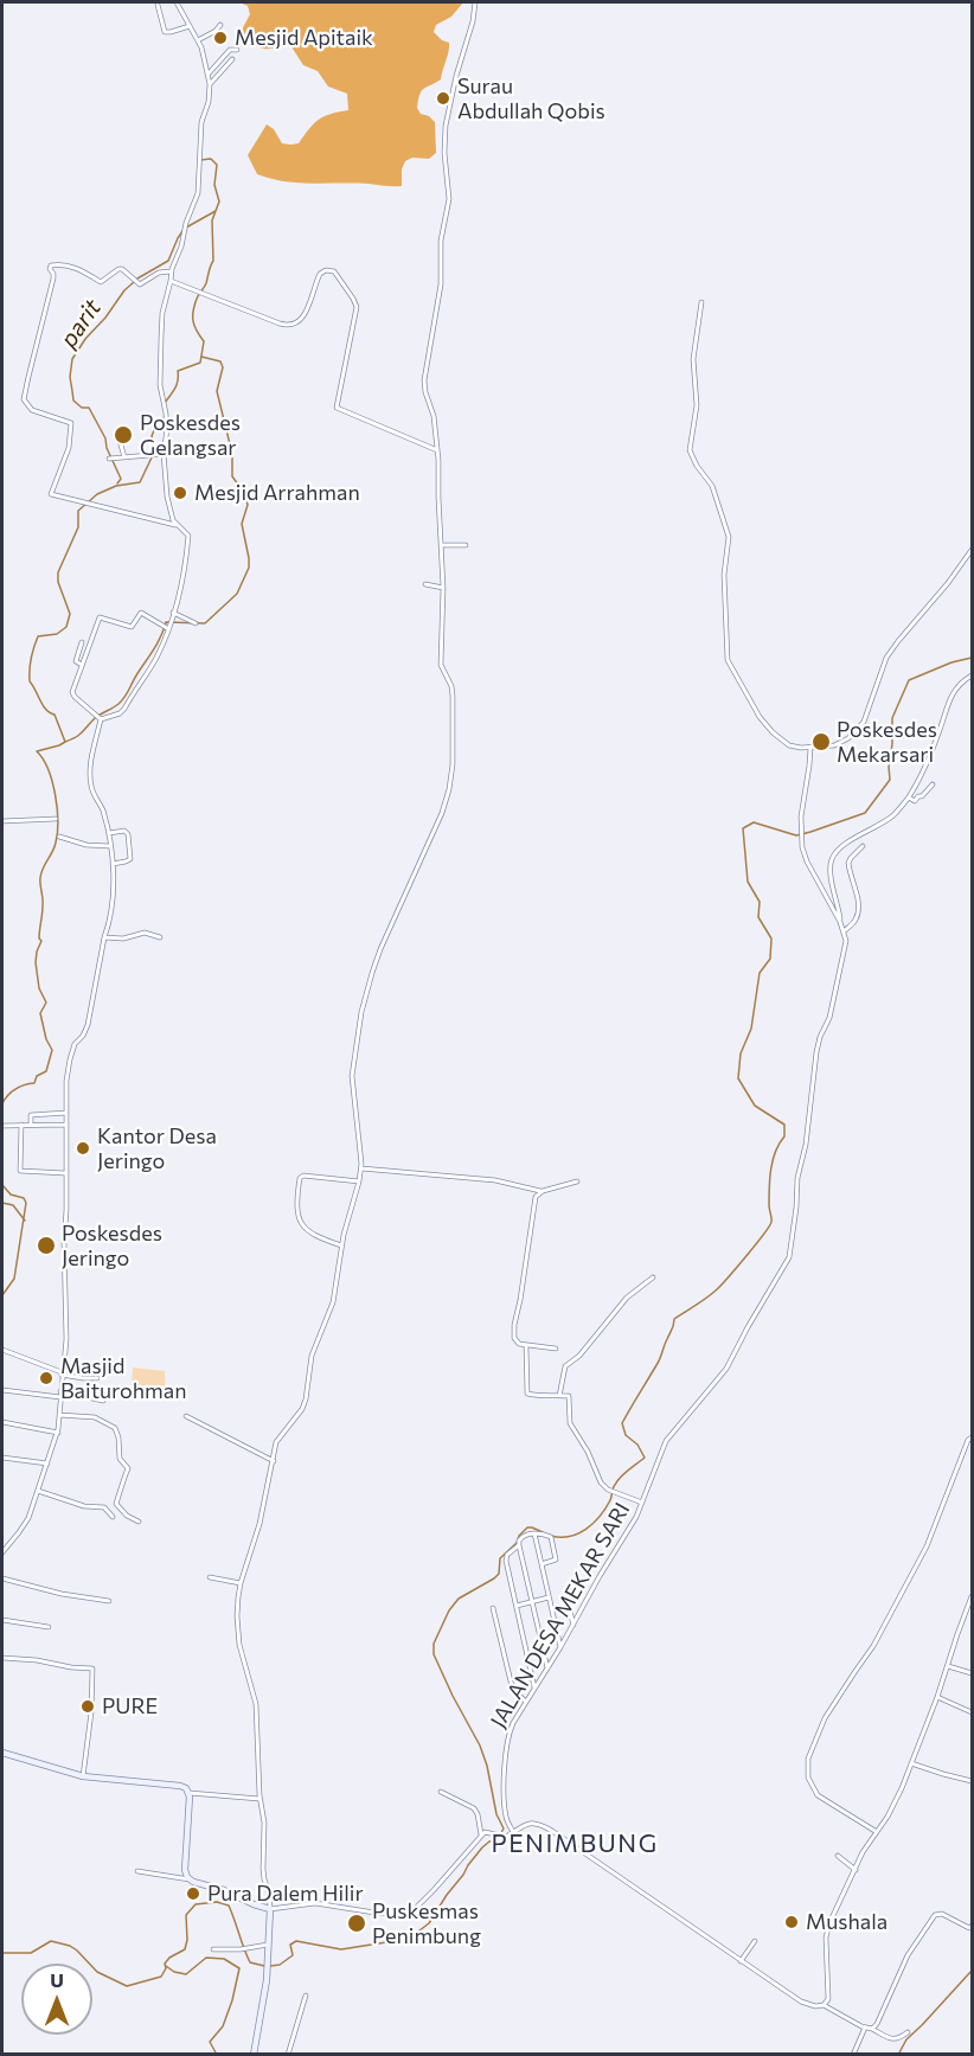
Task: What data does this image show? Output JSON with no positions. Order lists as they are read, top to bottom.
{
  "streets": {
    "street": ["JALAN DESA MEKAR SARI"]
  },
  "districts": ["PENIMBUNG"],
  "water": ["parit"],
  "places": [
    "Mesjid Apitaik",
    "Surau Abdullah Qobis",
    "Poskesdes Gelangsar",
    "Mesjid Arrahman",
    "Poskesdes Mekarsari",
    "Kantor Desa Jeringo",
    "Poskesdes Jeringo",
    "Masjid Baiturohman",
    "PURE",
    "Pura Dalem Hilir",
    "Mushala",
    "Puskesmas Penimbung"
  ],
  "north": "top"
}
